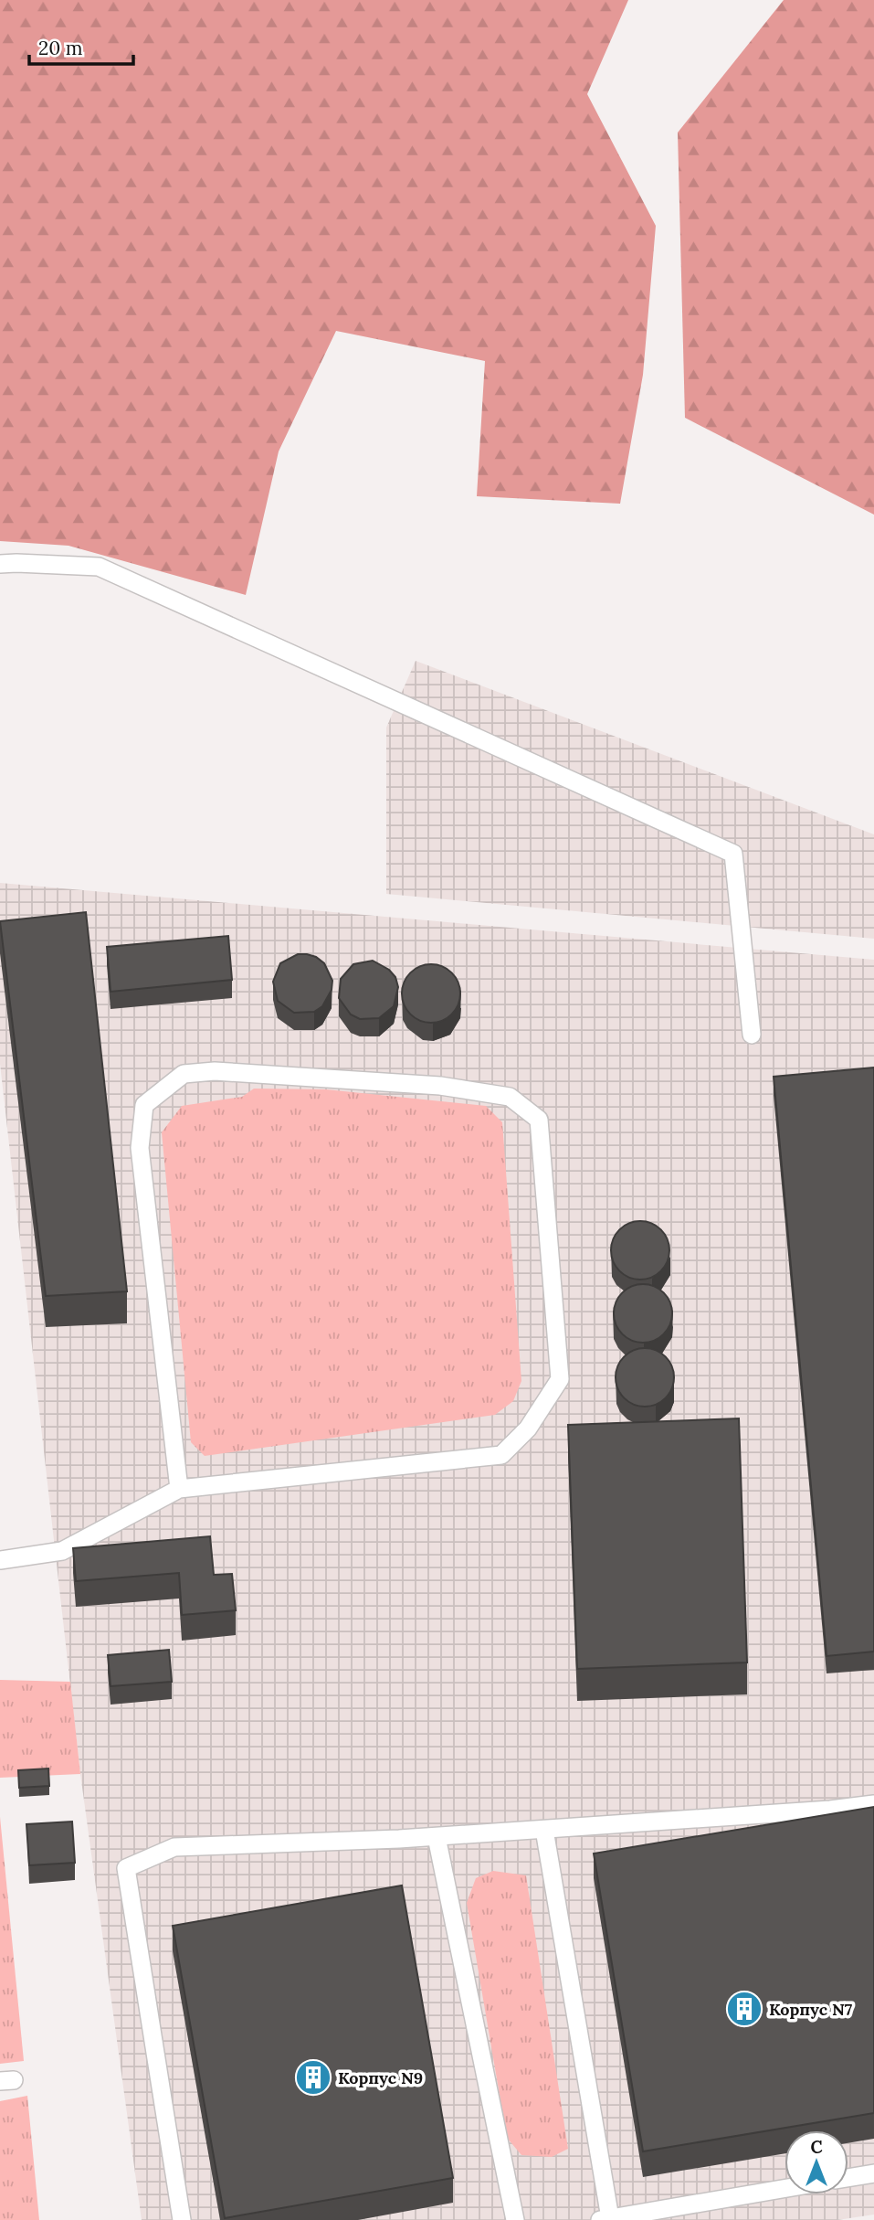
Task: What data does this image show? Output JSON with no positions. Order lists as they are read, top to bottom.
{
  "places": {
    "building": ["Корпус N7", "Корпус N9"]
  },
  "scale_bar": "20 m",
  "north": "top"
}
